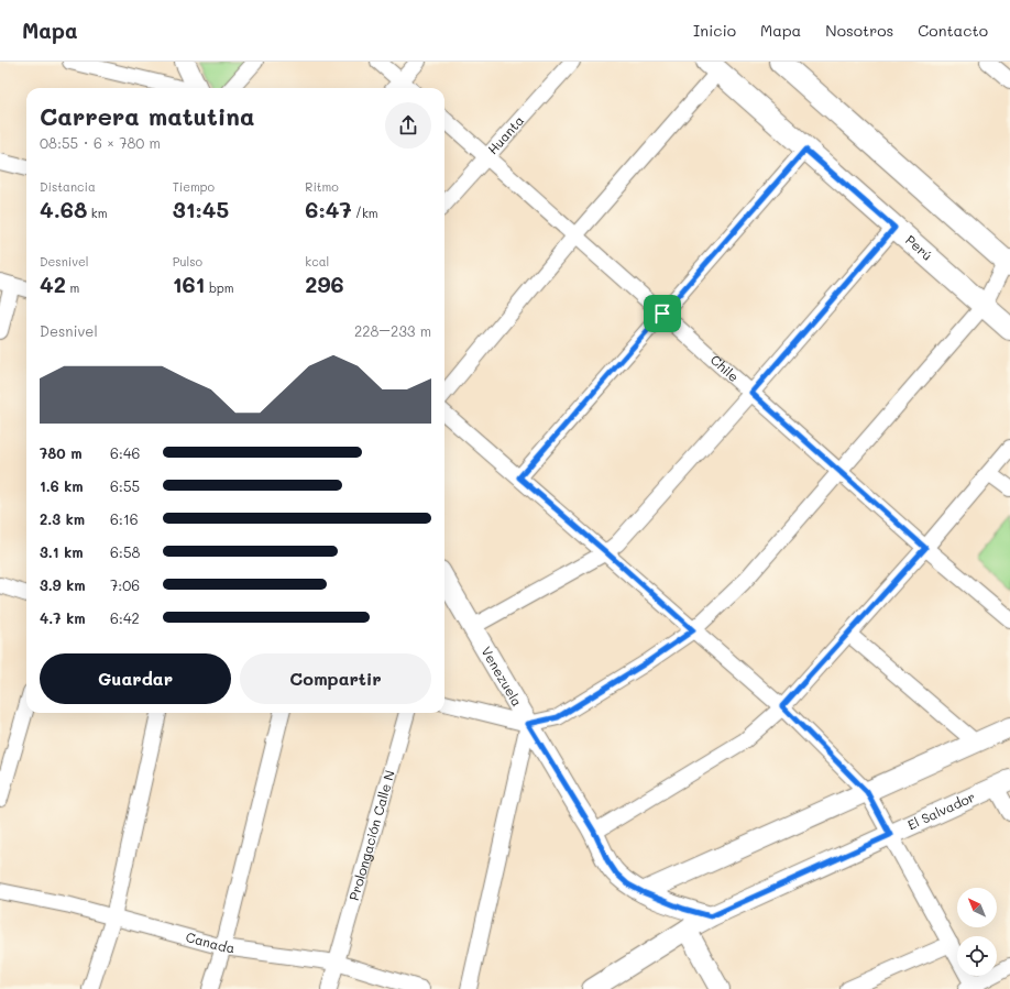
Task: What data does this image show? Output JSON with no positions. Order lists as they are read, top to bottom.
{
  "streets": {
    "main road": ["Perú"],
    "street": [
      "Huanta",
      "Chile",
      "Venezuela",
      "El Salvador",
      "Prolongación Calle N",
      "Canada"
    ]
  },
  "crossings": [
    ["Huanta", "Chile"],
    ["Venezuela", "El Salvador"],
    ["Prolongación Calle N", "Canada"]
  ],
  "north": "top left",
  "page": {
    "header": "Mapa",
    "nav": [
      "Inicio",
      "Mapa",
      "Nosotros",
      "Contacto"
    ],
    "heading": ["Carrera matutina", "08:55 · 6 × 780 m"],
    "stats": [
      ["Distancia", "4.68 km"],
      ["Tiempo", "31:45"],
      ["Ritmo", "6:47 /km"],
      ["Desnivel", "42 m"],
      ["Pulso", "161 bpm"],
      ["kcal", "296"]
    ],
    "chart": ["Desnivel", "228–233 m"],
    "list": [
      {
        "name": "780 m",
        "note": "6:46"
      },
      {
        "name": "1.6 km",
        "note": "6:55"
      },
      {
        "name": "2.3 km",
        "note": "6:16"
      },
      {
        "name": "3.1 km",
        "note": "6:58"
      },
      {
        "name": "3.9 km",
        "note": "7:06"
      },
      {
        "name": "4.7 km",
        "note": "6:42"
      }
    ],
    "buttons": ["Guardar", "Compartir"]
  }
}
